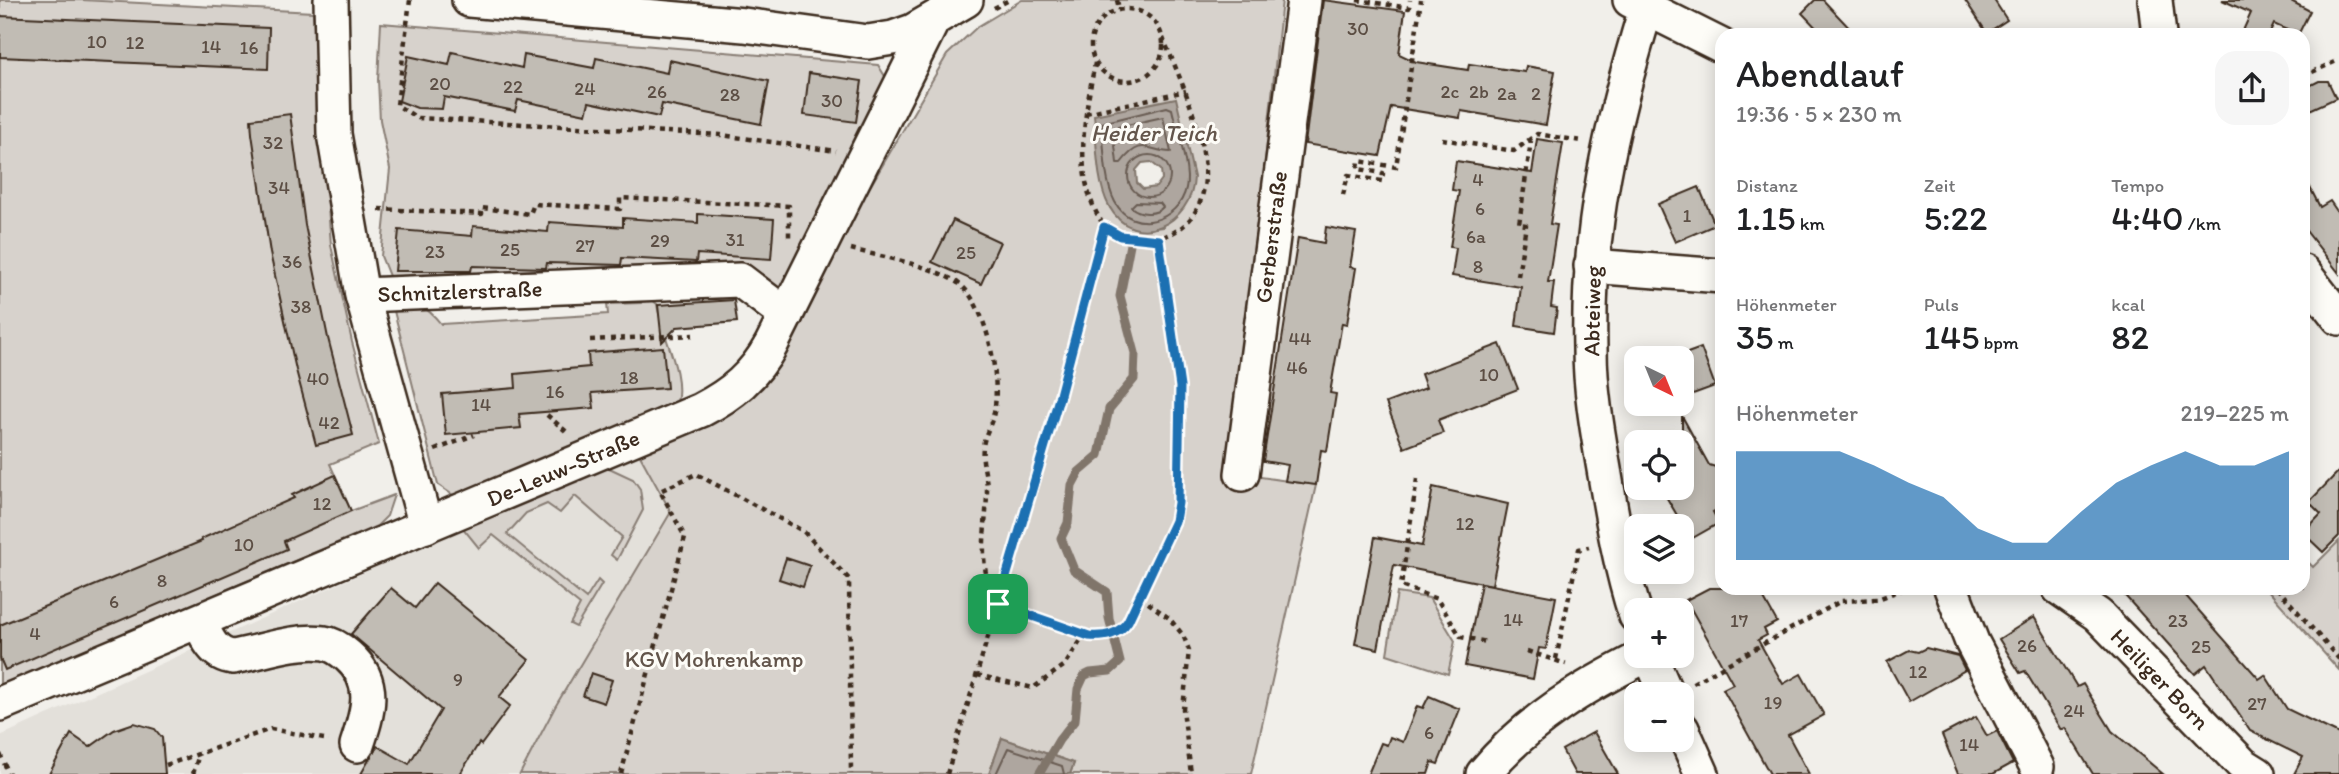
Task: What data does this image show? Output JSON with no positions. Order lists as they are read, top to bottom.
{
  "streets": {
    "street": [
      "Gerberstraße",
      "Schnitzlerstraße",
      "Abteiweg",
      "De-Leuw-Straße",
      "Heiliger Born"
    ]
  },
  "crossings": [
    ["Schnitzlerstraße", "De-Leuw-Straße"]
  ],
  "water": ["Heider Teich"],
  "parks": ["KGV Mohrenkamp"],
  "house_numbers": [
    "30",
    "10",
    "12",
    "14",
    "16",
    "20",
    "22",
    "24",
    "26",
    "2c",
    "2b",
    "2a",
    "2",
    "28",
    "30",
    "32",
    "4",
    "34",
    "6",
    "1",
    "6a",
    "31",
    "29",
    "27",
    "25",
    "23",
    "25",
    "36",
    "8",
    "38",
    "44",
    "46",
    "10",
    "18",
    "40",
    "16",
    "14",
    "42",
    "12",
    "12",
    "10",
    "8",
    "6",
    "14",
    "17",
    "23",
    "4",
    "26",
    "25",
    "12",
    "9",
    "19",
    "27",
    "24",
    "6",
    "14"
  ],
  "north": "bottom right",
  "page": {
    "heading": ["Abendlauf", "19:36 · 5 × 230 m"],
    "stats": [
      ["Distanz", "1.15 km"],
      ["Zeit", "5:22"],
      ["Tempo", "4:40 /km"],
      ["Höhenmeter", "35 m"],
      ["Puls", "145 bpm"],
      ["kcal", "82"]
    ],
    "map_buttons": ["+", "−"],
    "chart": ["Höhenmeter", "219–225 m"]
  }
}
